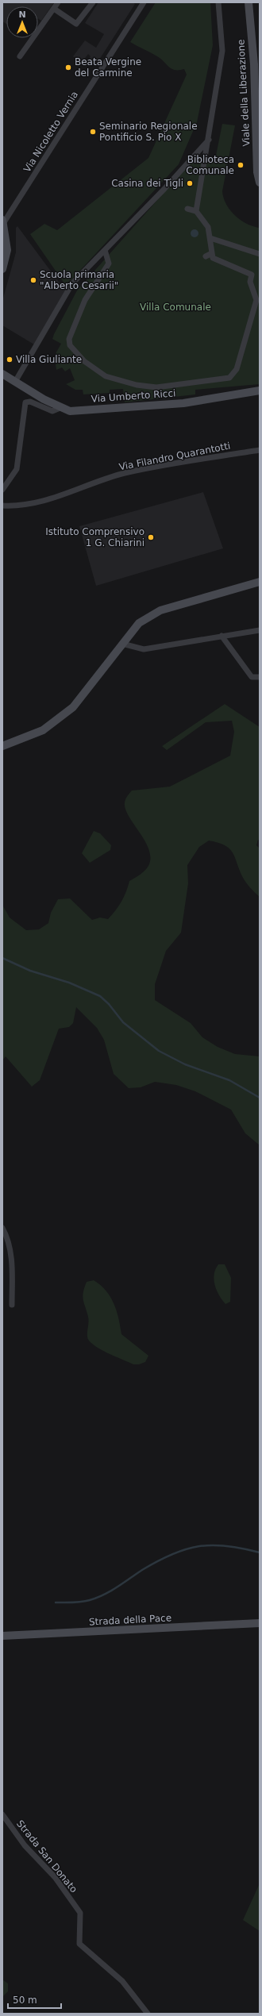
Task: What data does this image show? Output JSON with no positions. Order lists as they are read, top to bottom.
{
  "streets": {
    "street": [
      "Viale della Liberazione",
      "Via Nicoletto Vernia",
      "Via Umberto Ricci",
      "Via Filandro Quarantotti",
      "Strada della Pace",
      "Strada San Donato"
    ]
  },
  "parks": ["Villa Comunale"],
  "places": [
    "Beata Vergine del Carmine",
    "Seminario Regionale Pontificio S. Pio X",
    "Biblioteca Comunale",
    "Casina dei Tigli",
    "Scuola primaria \"Alberto Cesarii\"",
    "Villa Giuliante",
    "Istituto Comprensivo 1 G. Chiarini"
  ],
  "scale_bar": "50 m",
  "north": "top"
}
